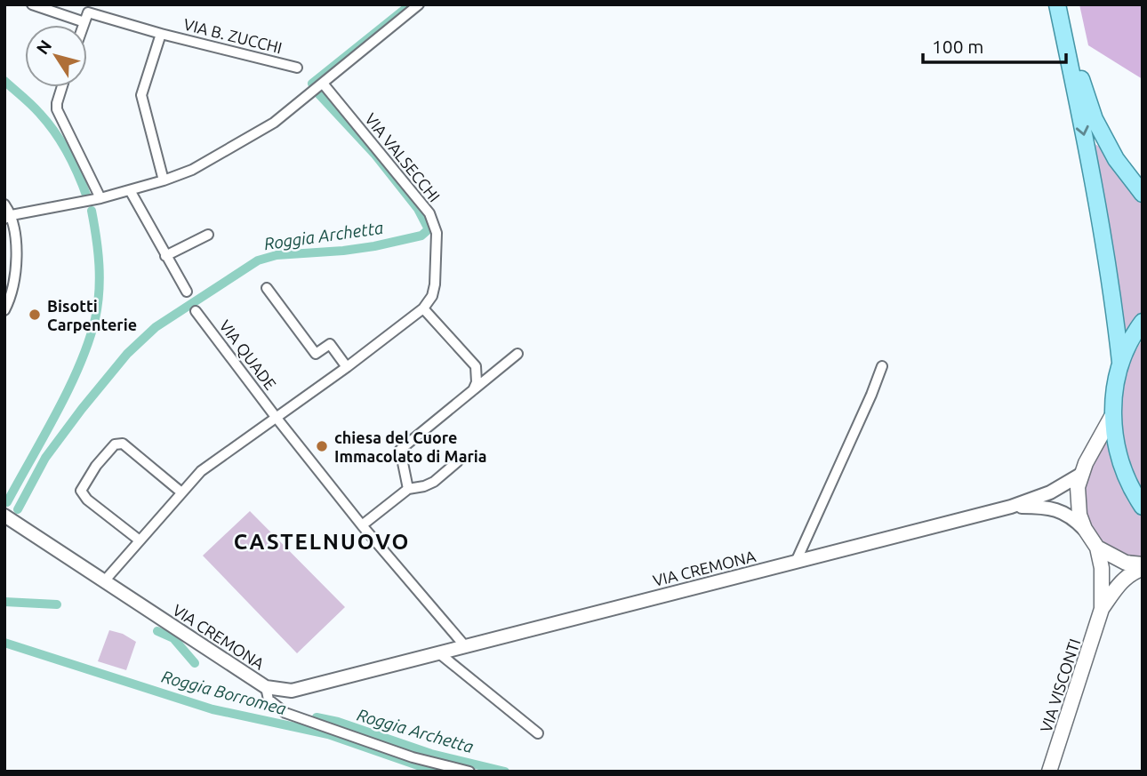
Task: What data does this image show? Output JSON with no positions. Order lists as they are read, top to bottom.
{
  "streets": {
    "main road": ["VIA VISCONTI"],
    "street": [
      "VIA B. ZUCCHI",
      "VIA VALSECCHI",
      "VIA QUADE",
      "VIA CREMONA"
    ]
  },
  "crossings": [
    ["VIA VALSECCHI", "VIA QUADE"],
    ["VIA VALSECCHI", "VIA CREMONA"],
    ["VIA QUADE", "VIA CREMONA"]
  ],
  "districts": ["CASTELNUOVO"],
  "water": ["Roggia Archetta", "Roggia Borromea"],
  "places": ["Bisotti Carpenterie", "chiesa del Cuore Immacolato di Maria"],
  "scale_bar": "100 m",
  "north": "top left"
}
